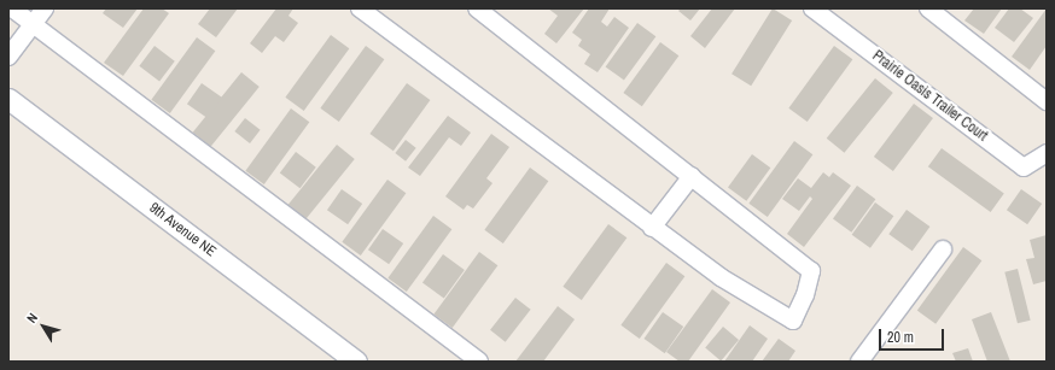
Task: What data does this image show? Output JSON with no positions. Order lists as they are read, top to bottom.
{
  "streets": {
    "street": ["Prairie Oasis Trailer Court", "9th Avenue NE"]
  },
  "scale_bar": "20 m",
  "north": "top left"
}
